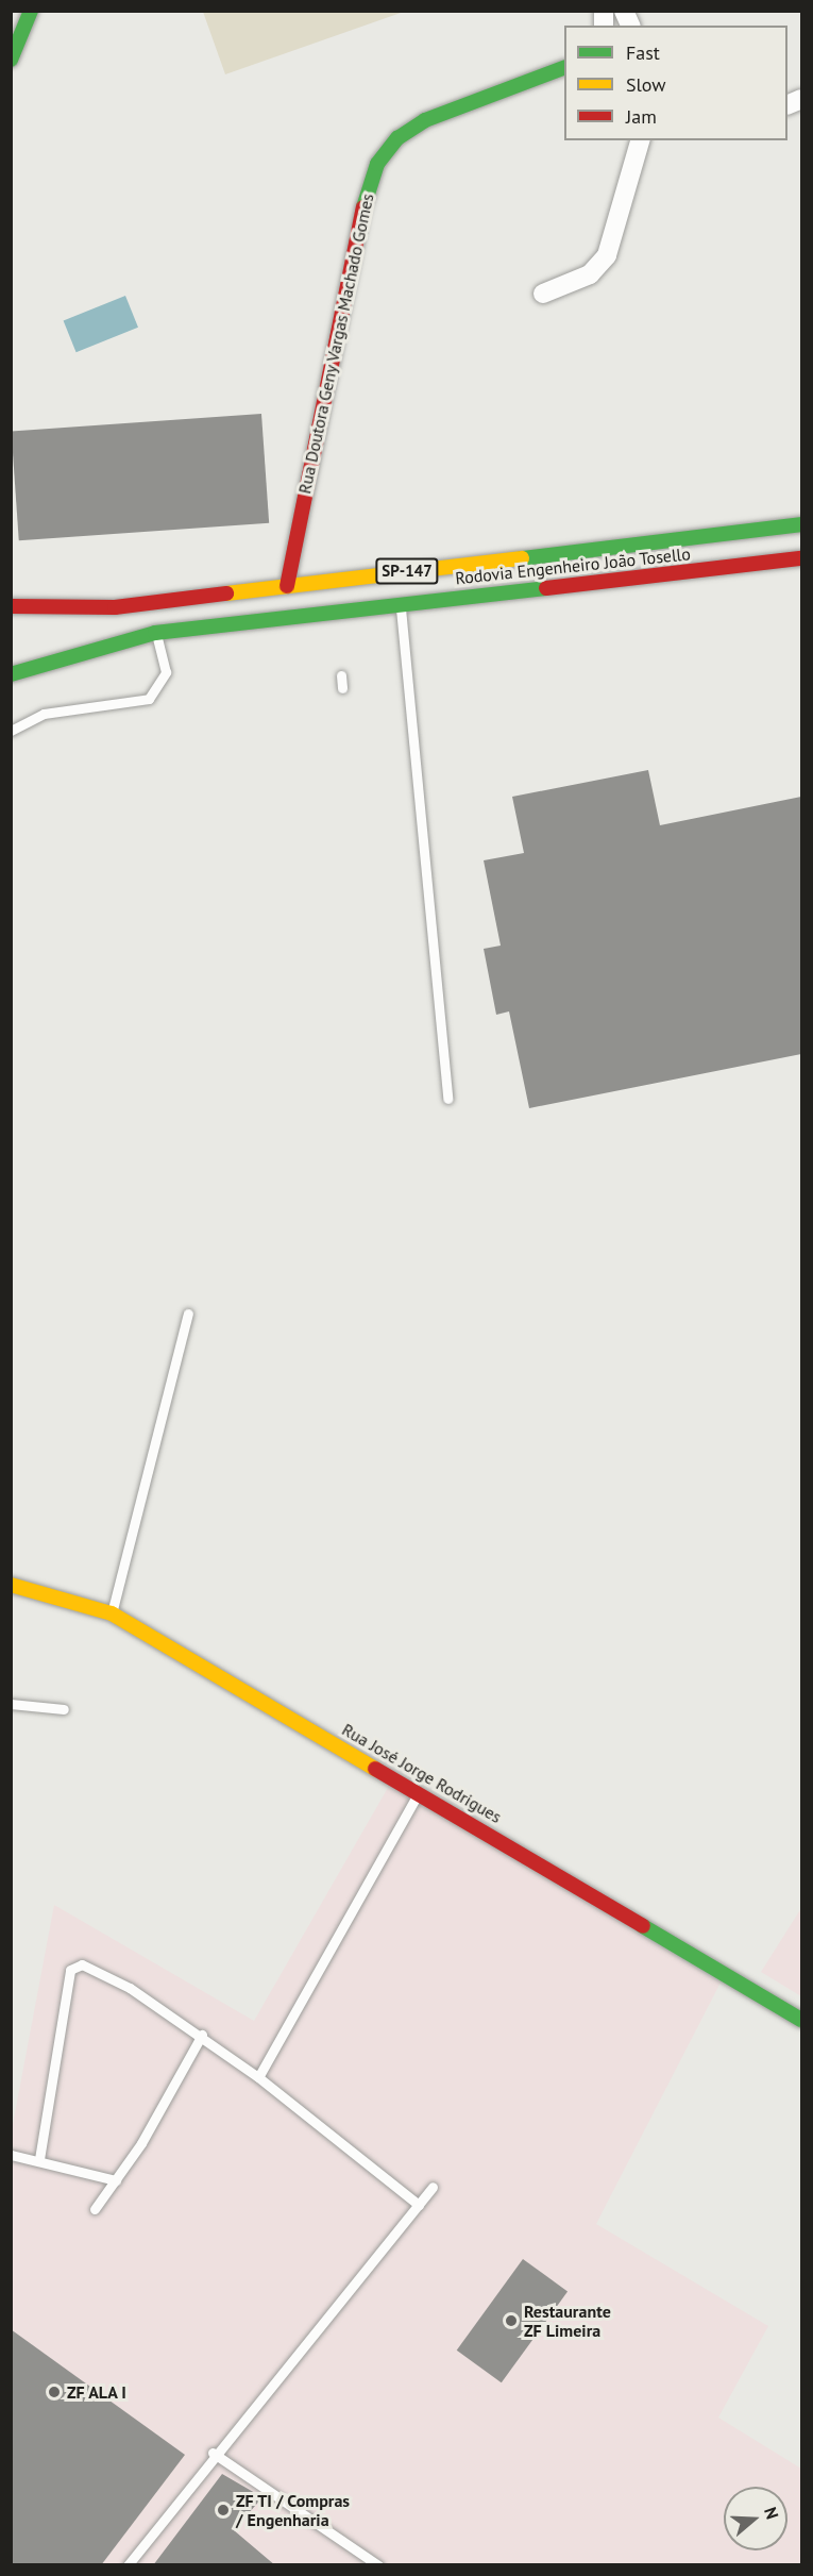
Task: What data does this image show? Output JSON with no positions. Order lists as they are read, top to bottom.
{
  "streets": {
    "main road": [
      "Rua Doutora Geny Vargas Machado Gomes",
      "Rodovia Engenheiro João Tosello",
      "SP-147",
      "Rua José Jorge Rodrigues"
    ]
  },
  "crossings": [
    ["Rua Doutora Geny Vargas Machado Gomes", "Rodovia Engenheiro João Tosello"]
  ],
  "places": ["Restaurante ZF Limeira", "ZF ALA I", "ZF TI / Compras / Engenharia"],
  "legend": ["Fast", "Slow", "Jam"],
  "north": "right"
}
